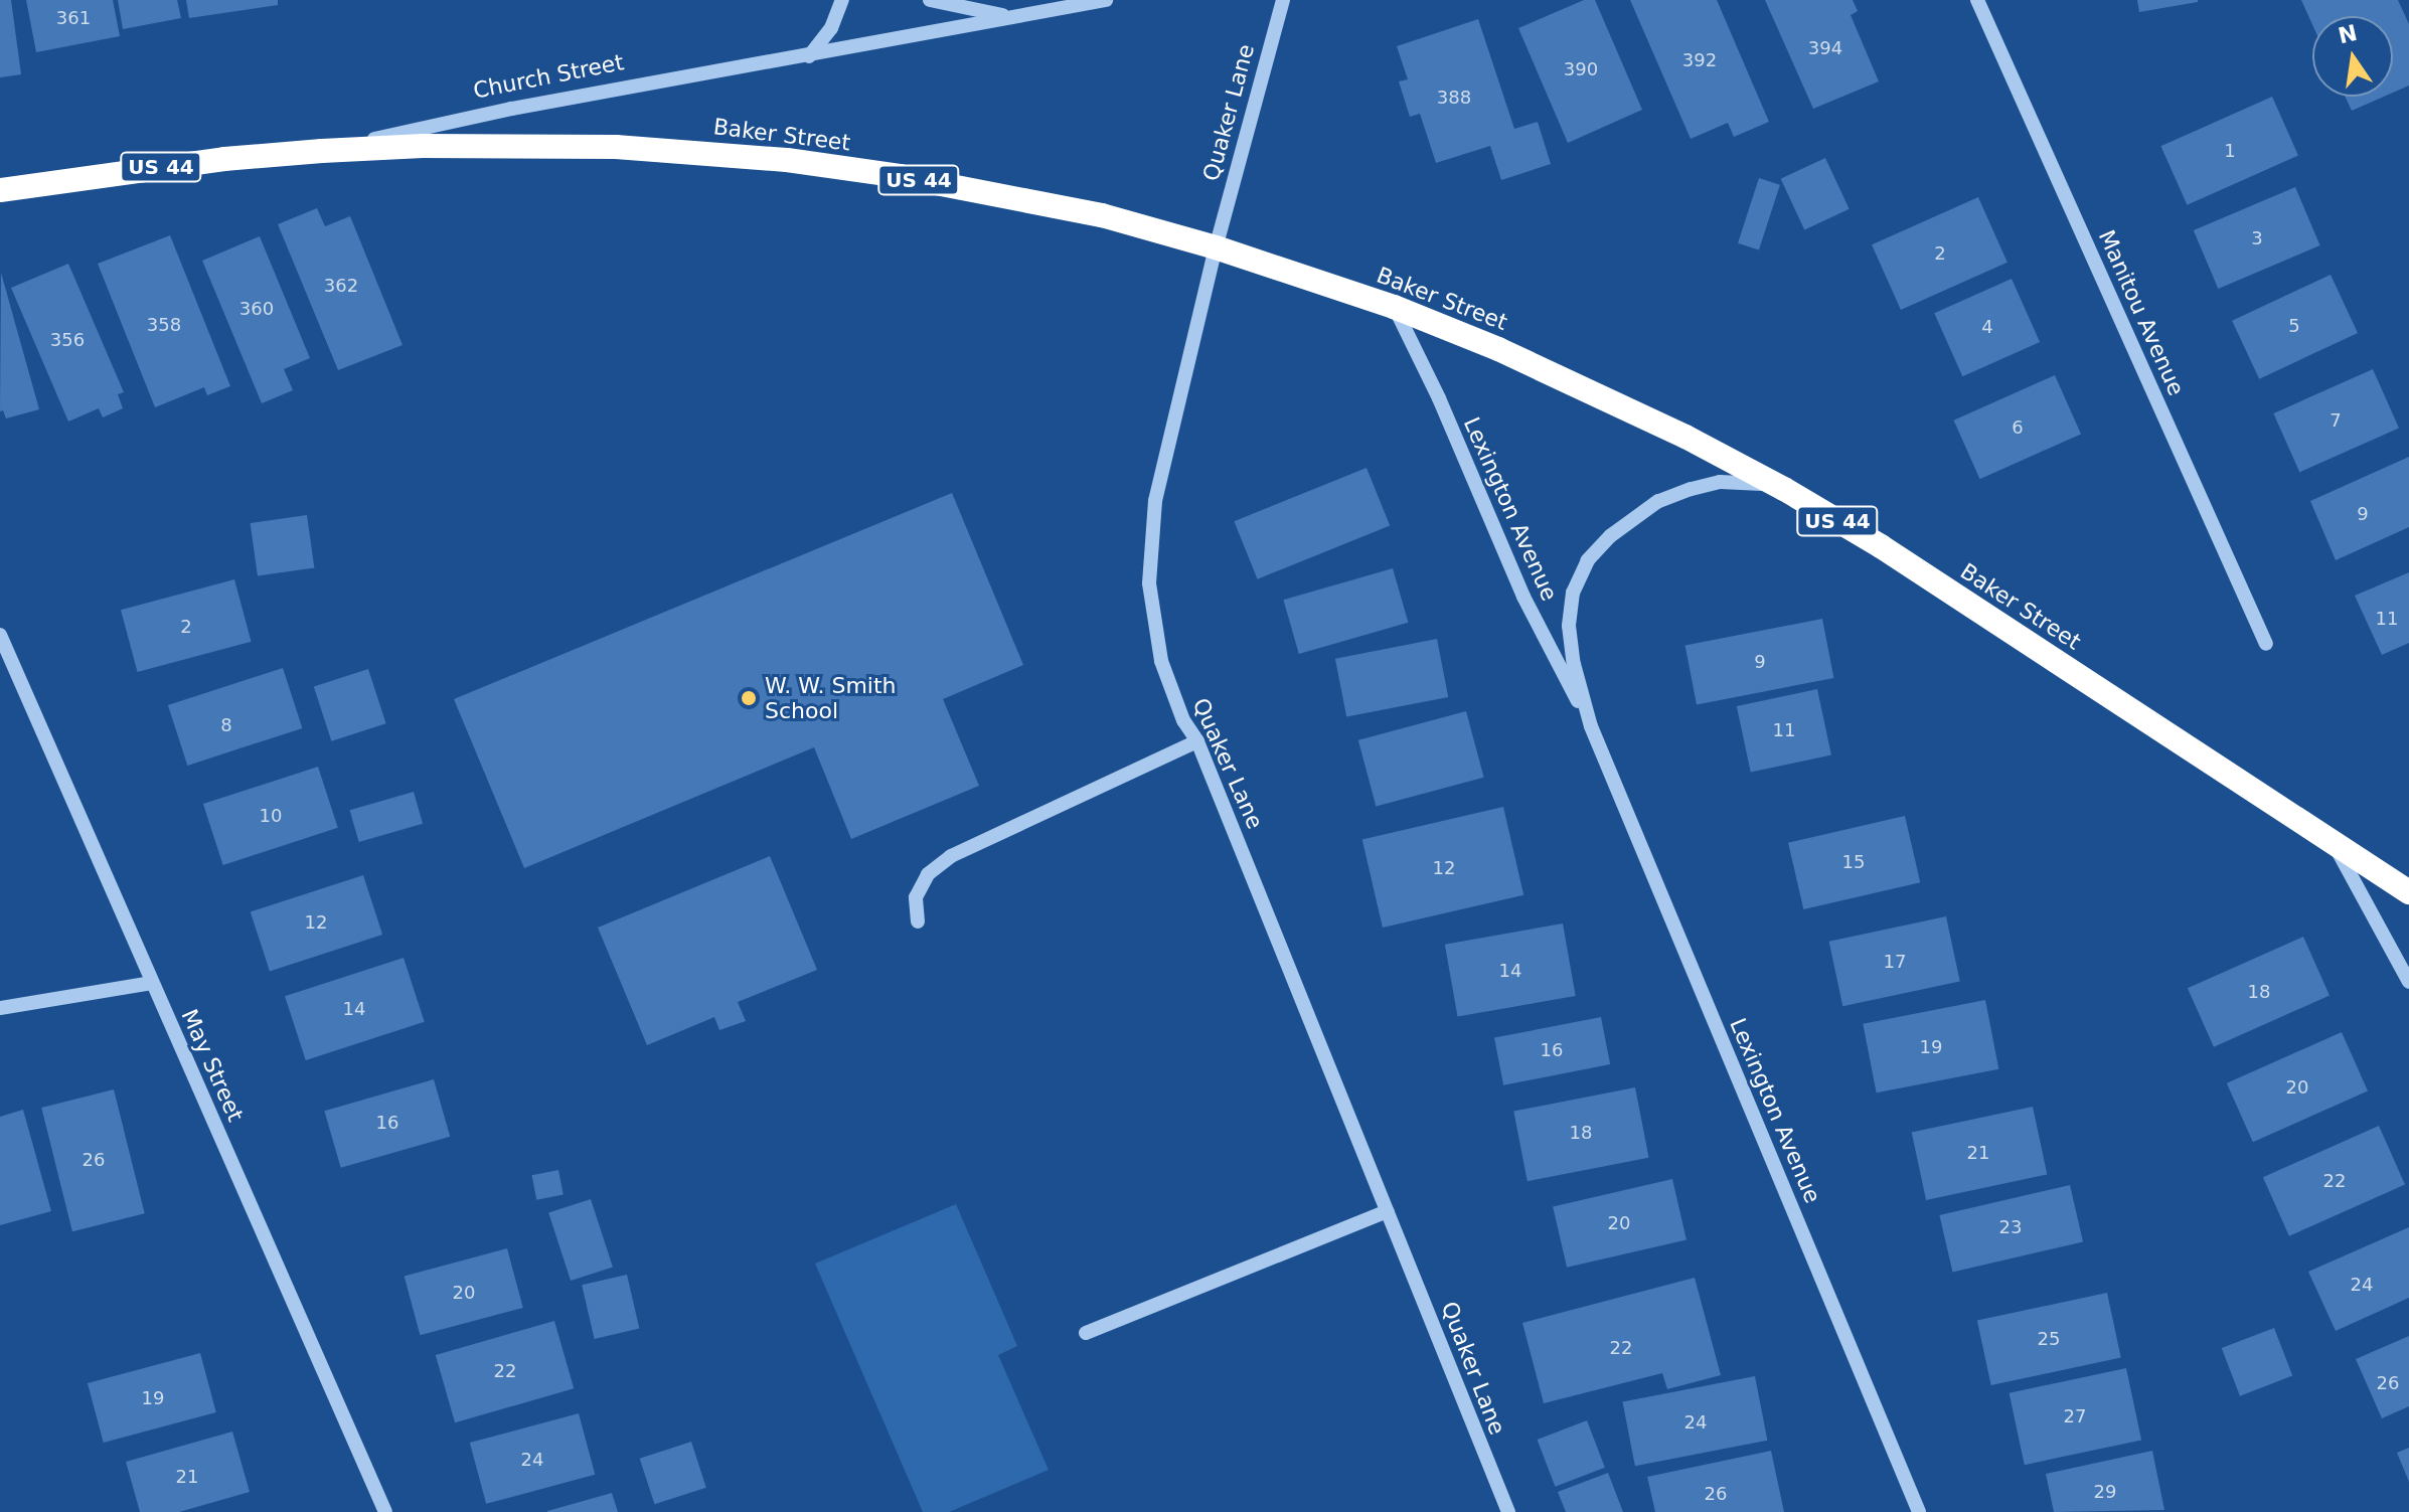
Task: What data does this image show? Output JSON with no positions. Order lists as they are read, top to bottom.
{
  "streets": {
    "highway": ["Church Street", "Baker Street", "US 44"],
    "street": [
      "Quaker Lane",
      "Manitou Avenue",
      "Lexington Avenue",
      "May Street"
    ]
  },
  "crossings": [
    ["Church Street", "Baker Street"],
    ["Quaker Lane", "Baker Street"],
    ["Baker Street", "Lexington Avenue"]
  ],
  "places": ["W. W. Smith School"],
  "house_numbers": [
    "361",
    "394",
    "392",
    "390",
    "388",
    "1",
    "3",
    "2",
    "362",
    "360",
    "358",
    "5",
    "4",
    "356",
    "7",
    "6",
    "9",
    "11",
    "2",
    "9",
    "8",
    "11",
    "10",
    "15",
    "12",
    "12",
    "17",
    "14",
    "18",
    "14",
    "19",
    "16",
    "20",
    "16",
    "18",
    "21",
    "26",
    "22",
    "20",
    "23",
    "24",
    "20",
    "25",
    "22",
    "22",
    "26",
    "19",
    "27",
    "24",
    "24",
    "21",
    "29",
    "26"
  ],
  "north": "top"
}
